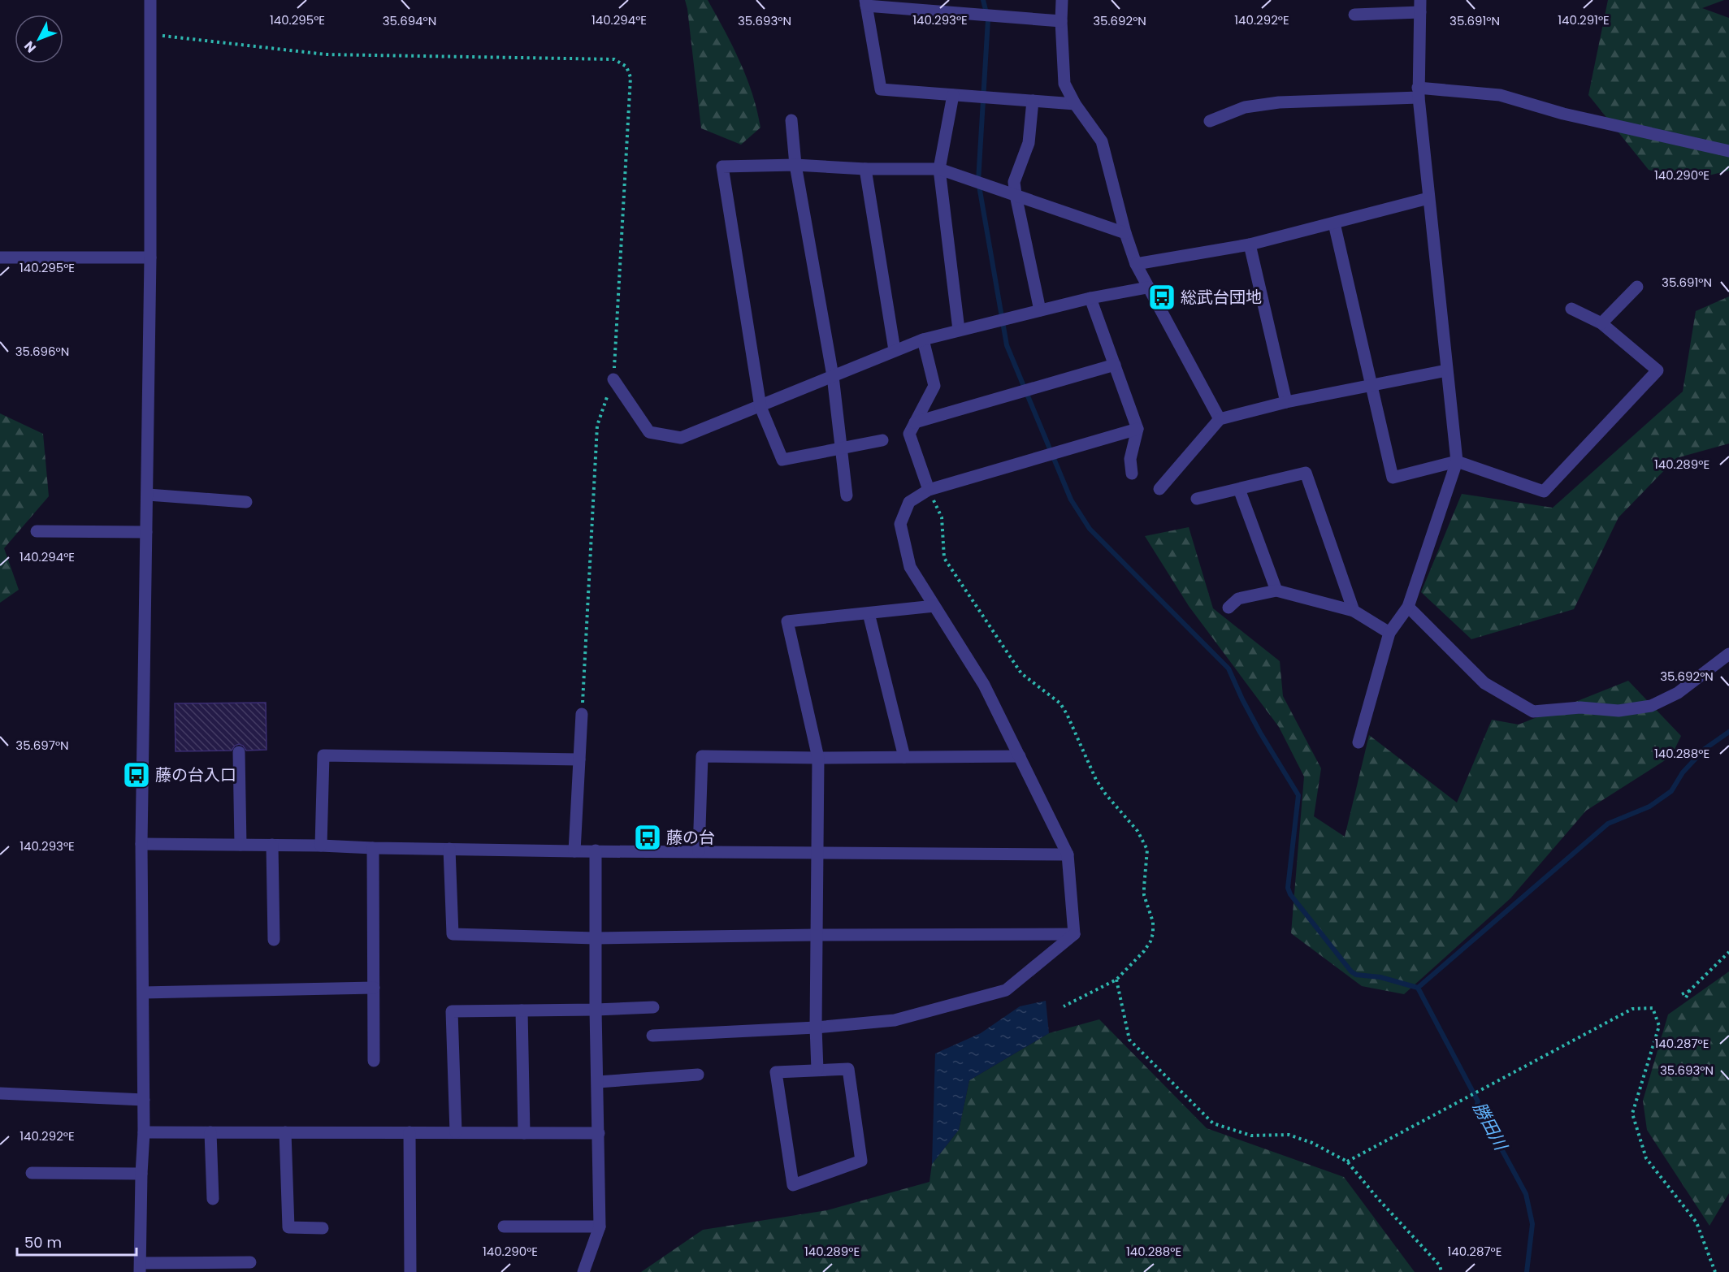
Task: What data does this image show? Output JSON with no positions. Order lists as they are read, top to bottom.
{
  "water": ["勝田川"],
  "places": {
    "bus stop": ["総武台団地", "藤の台入口", "藤の台"]
  },
  "scale_bar": "50 m",
  "north": "bottom left",
  "coordinates": [
    "140.295°E",
    "140.294°E",
    "140.293°E",
    "140.292°E",
    "140.291°E",
    "35.694°N",
    "35.693°N",
    "35.692°N",
    "35.691°N",
    "140.290°E",
    "35.696°N",
    "140.289°E",
    "35.697°N",
    "140.288°E",
    "140.287°E"
  ]
}
